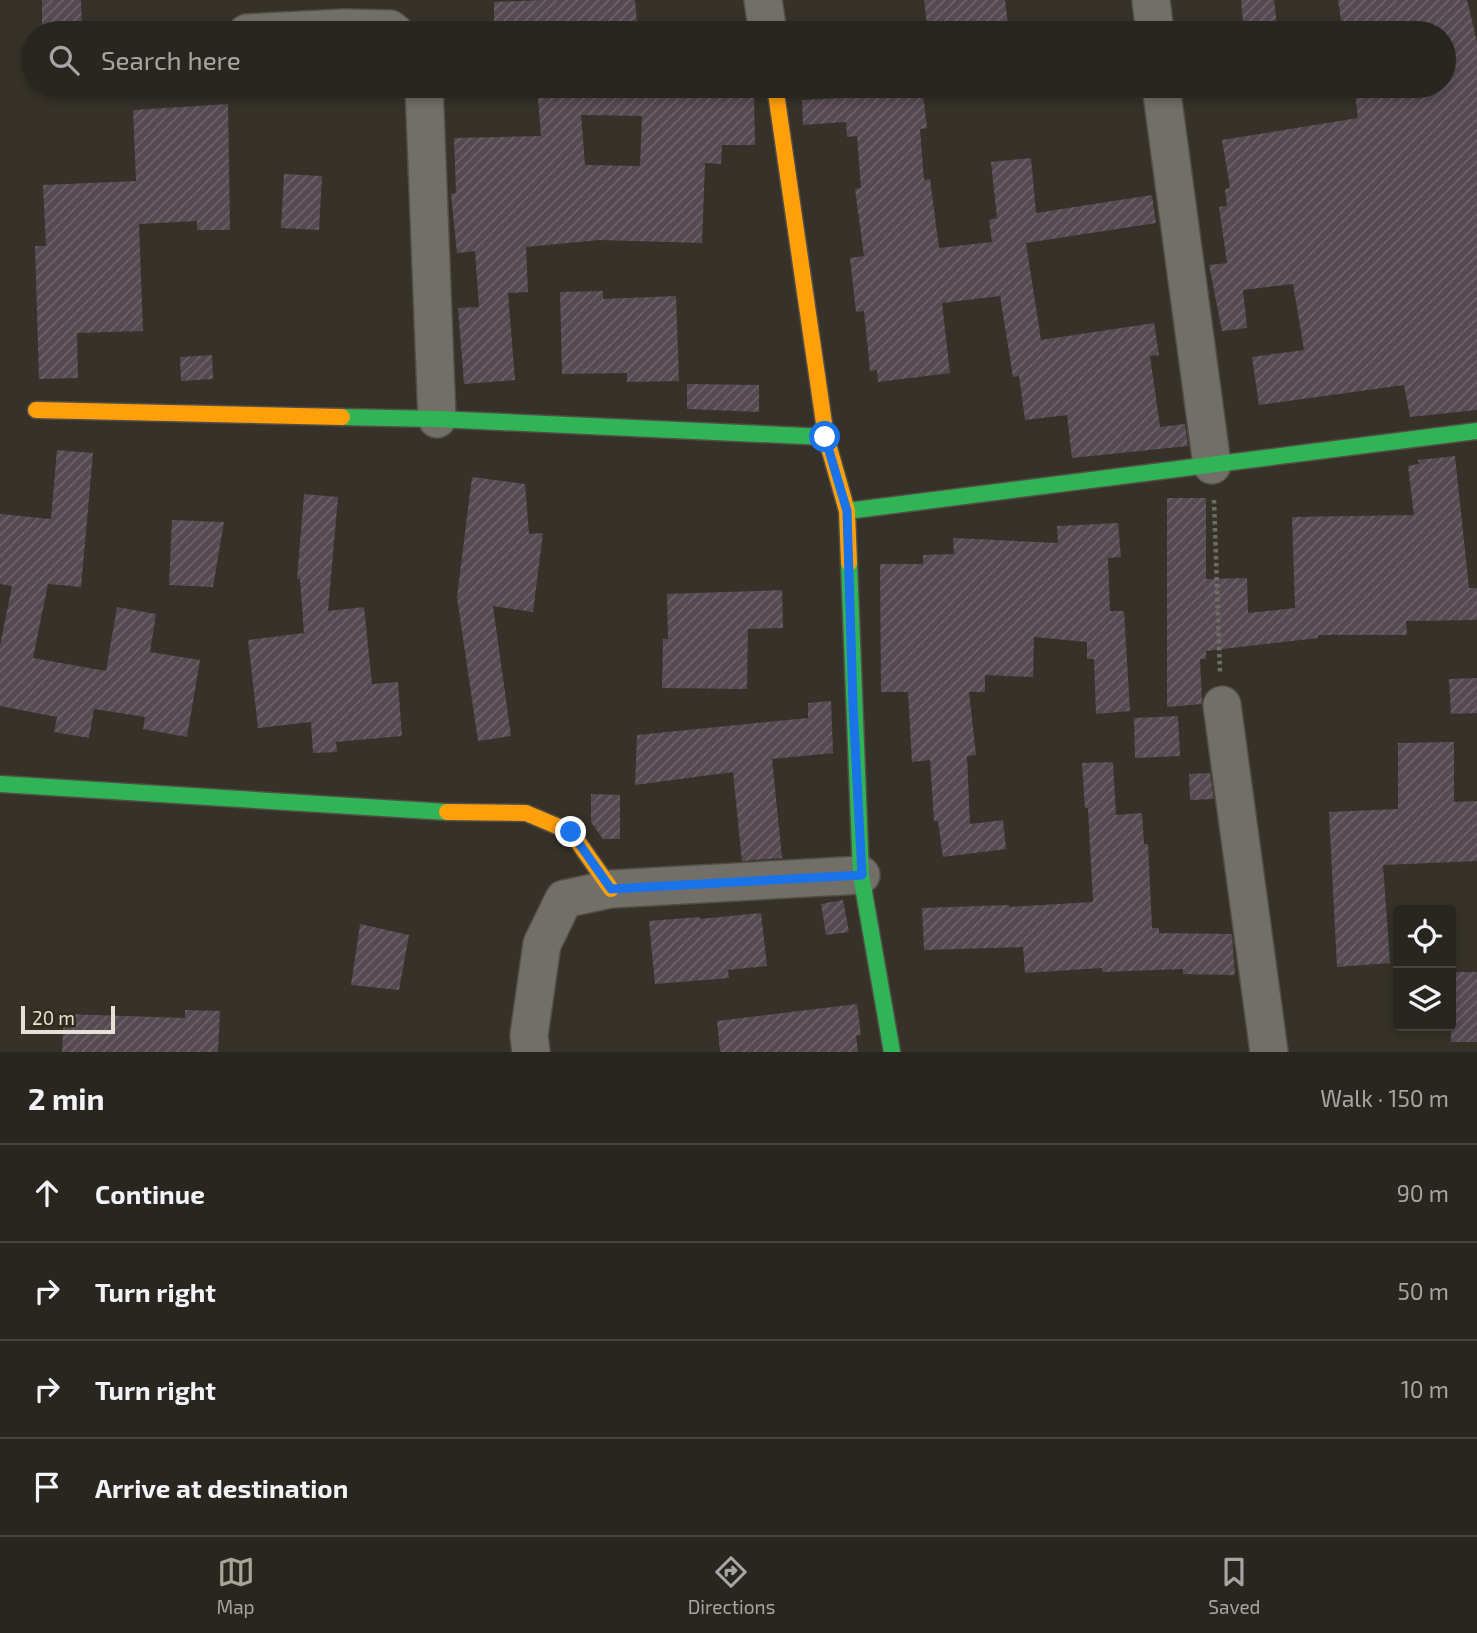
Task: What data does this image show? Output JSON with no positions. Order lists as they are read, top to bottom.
{
  "scale_bar": "20 m",
  "page": {
    "search": "Search here",
    "scale": "20 m",
    "heading": ["2 min", "Walk · 150 m"],
    "list": [
      ["Continue", "90 m"],
      ["Turn right", "50 m"],
      ["Turn right", "10 m"],
      "Arrive at destination"
    ],
    "nav": ["Map", "Directions", "Saved"]
  }
}
